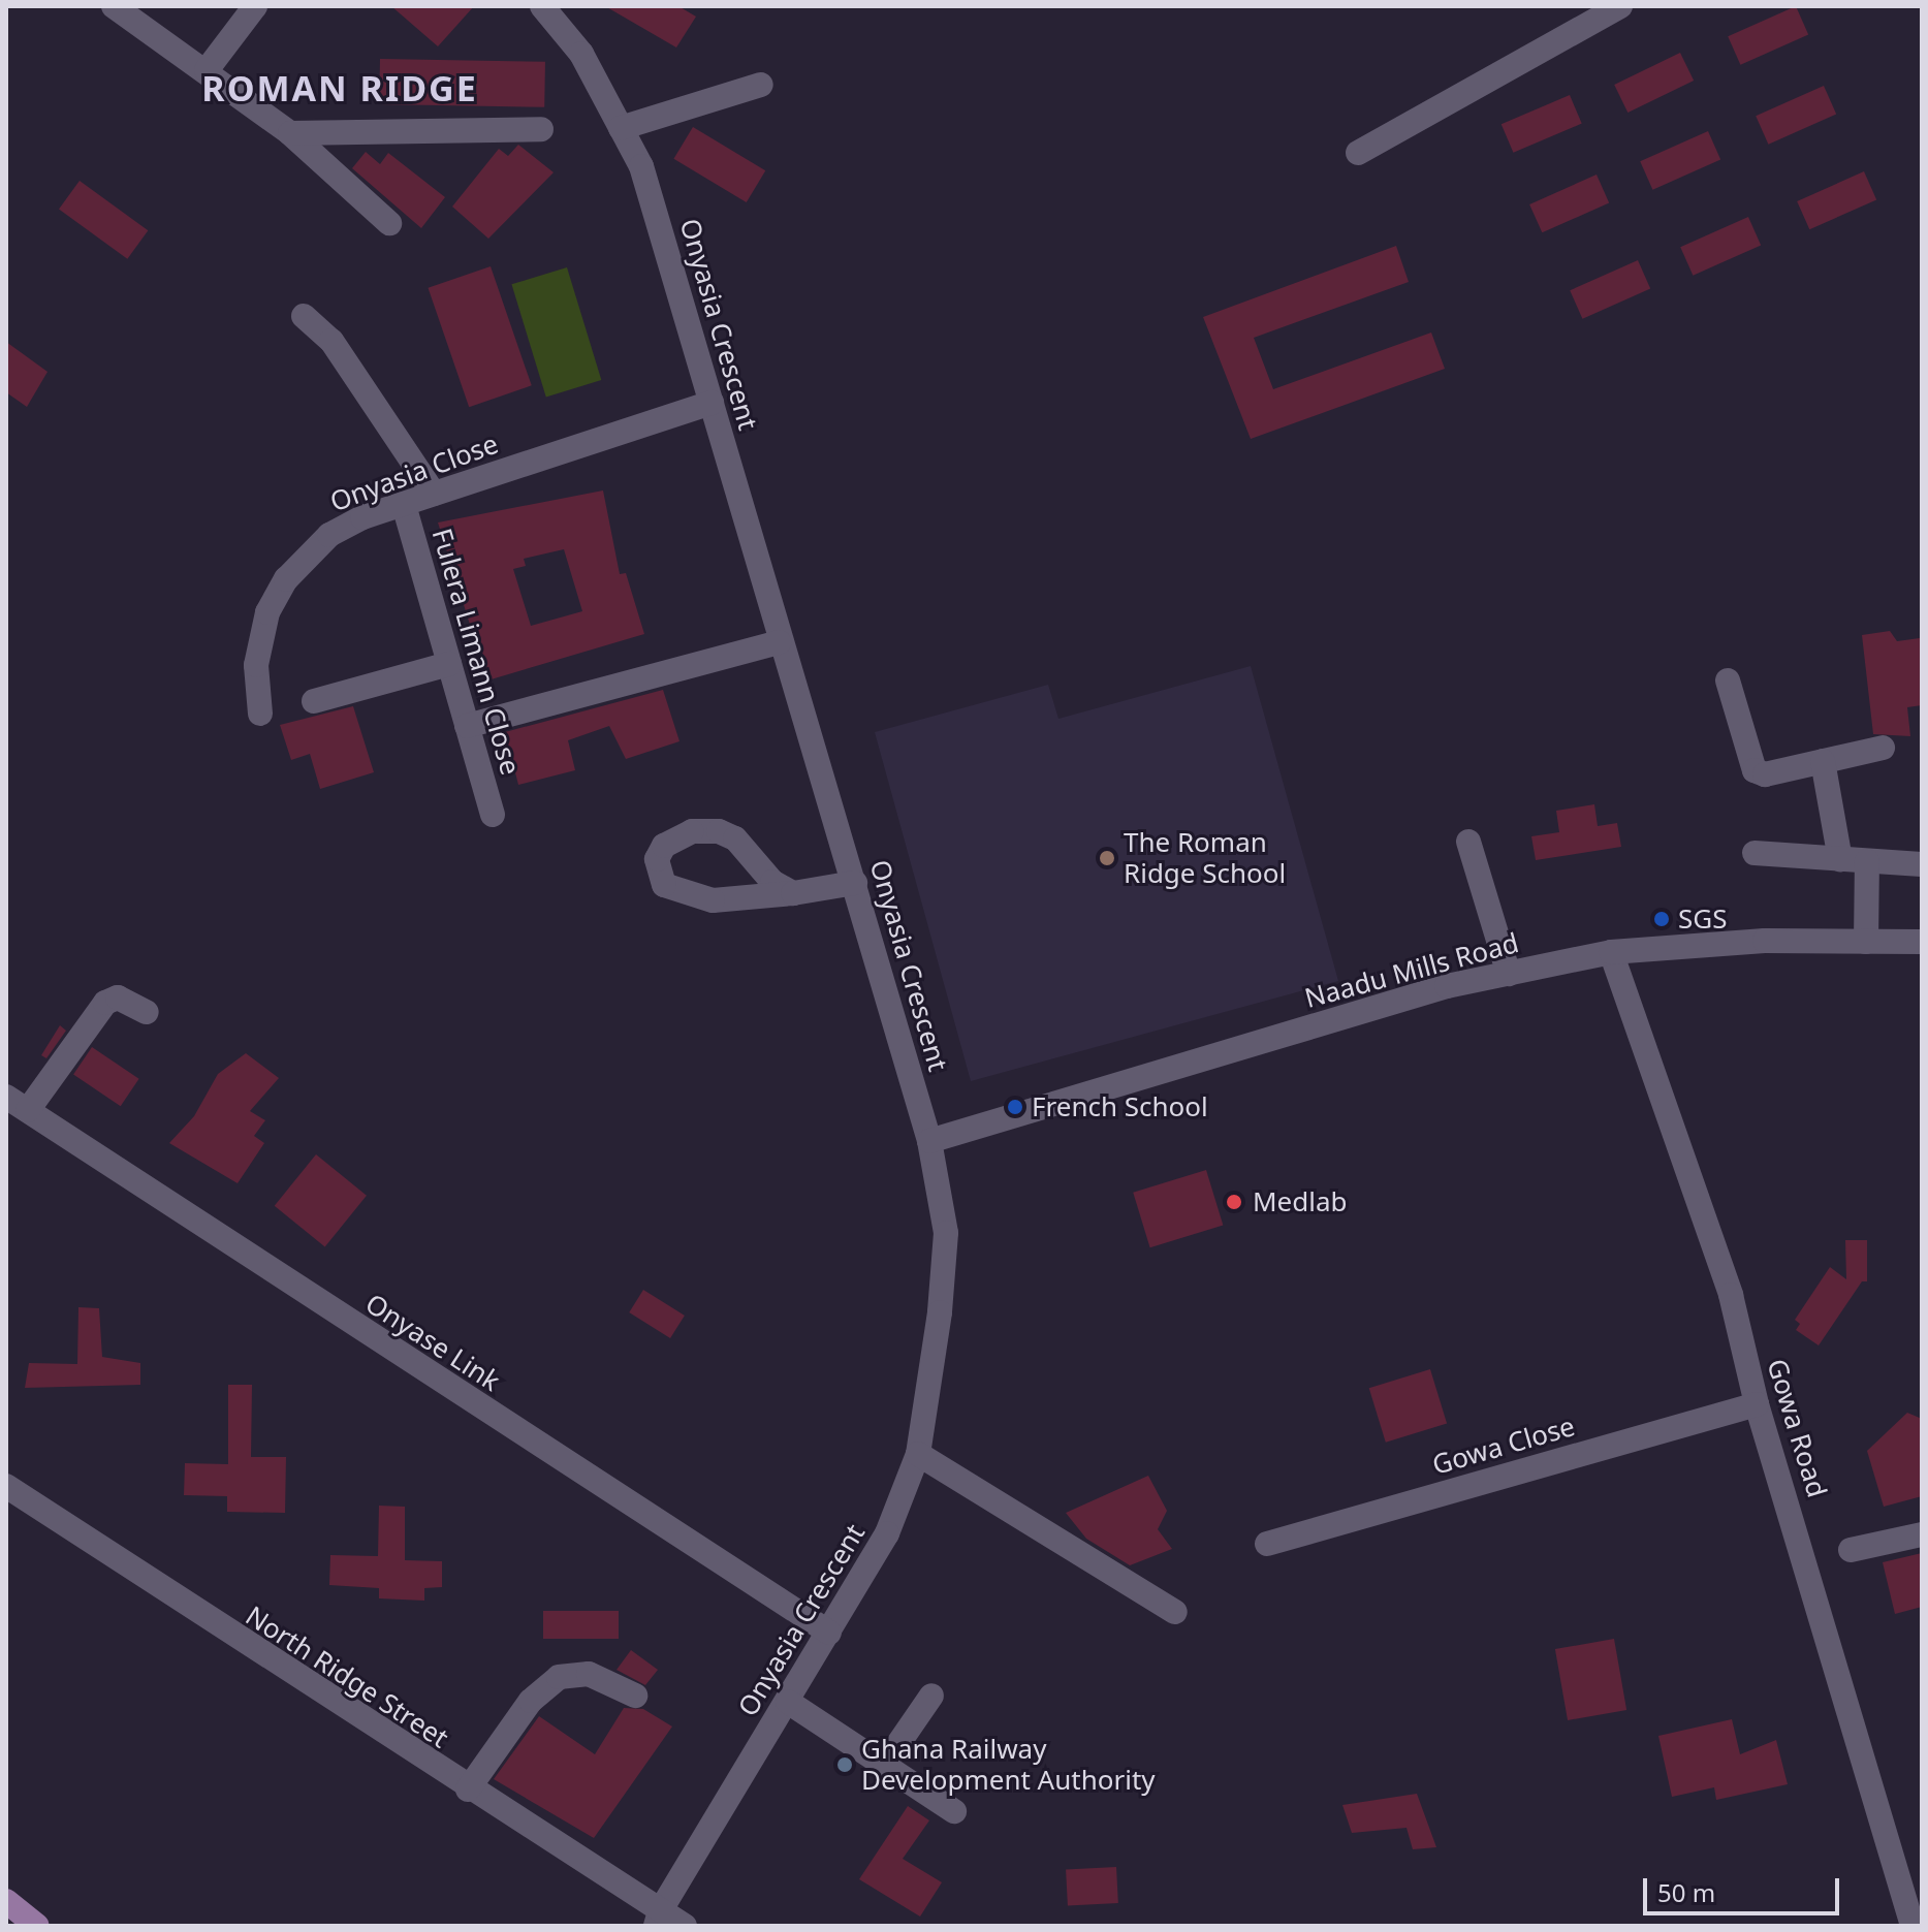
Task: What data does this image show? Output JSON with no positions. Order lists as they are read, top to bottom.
{
  "streets": {
    "street": [
      "Onyasia Crescent",
      "Onyasia Close",
      "Fulera Limann Close",
      "Naadu Mills Road",
      "Onyase Link",
      "Gowa Road",
      "Gowa Close",
      "North Ridge Street"
    ]
  },
  "crossings": [
    ["Onyasia Crescent", "Onyasia Close"],
    ["Onyasia Crescent", "Naadu Mills Road"],
    ["Onyasia Crescent", "Onyase Link"],
    ["Onyasia Crescent", "North Ridge Street"],
    ["Onyasia Close", "Fulera Limann Close"],
    ["Naadu Mills Road", "Gowa Road"],
    ["Gowa Road", "Gowa Close"]
  ],
  "districts": ["ROMAN RIDGE"],
  "places": [
    "The Roman Ridge School",
    "SGS",
    "French School",
    "Medlab",
    "Ghana Railway Development Authority"
  ],
  "scale_bar": "50 m"
}
